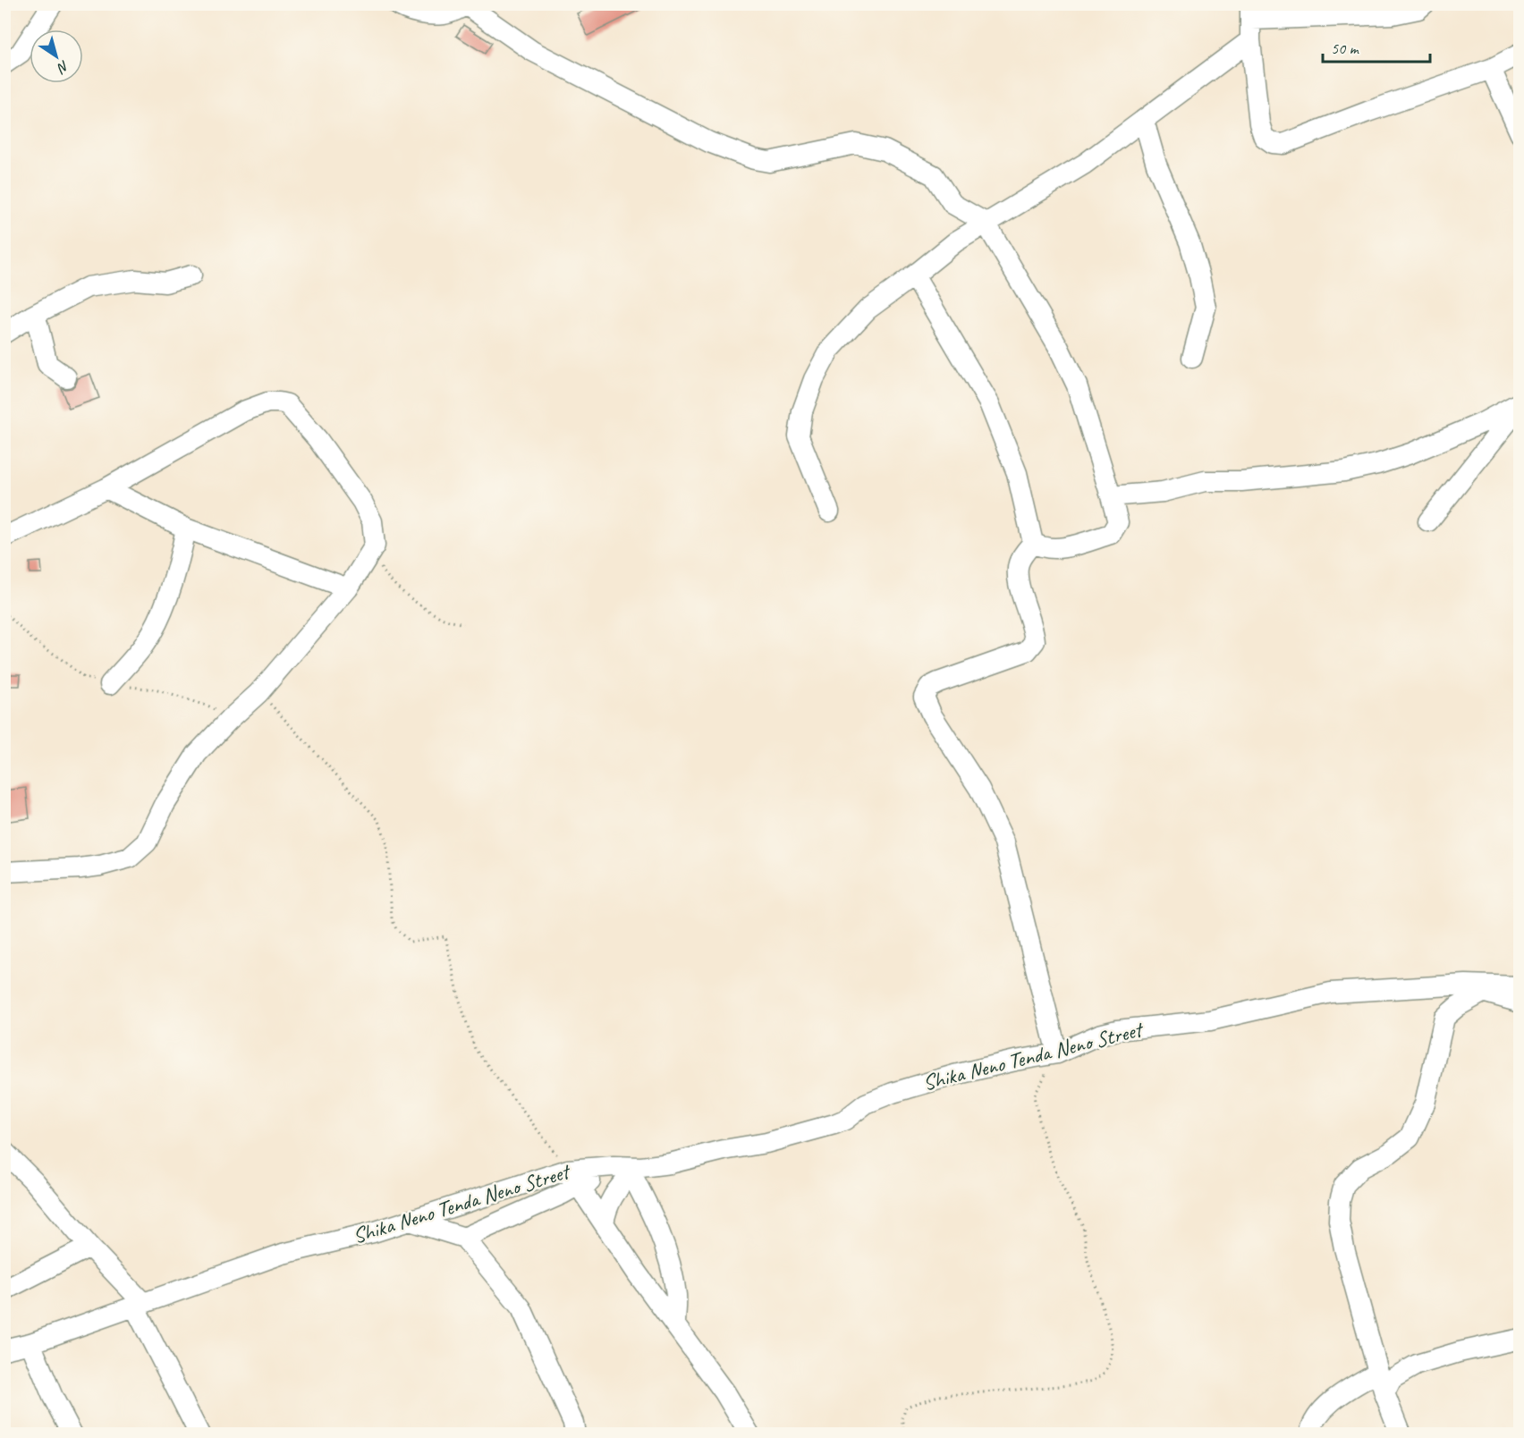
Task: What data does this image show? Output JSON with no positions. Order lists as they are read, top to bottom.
{
  "streets": {
    "street": ["Shika Neno Tenda Neno Street"]
  },
  "scale_bar": "50 m",
  "north": "bottom right"
}
